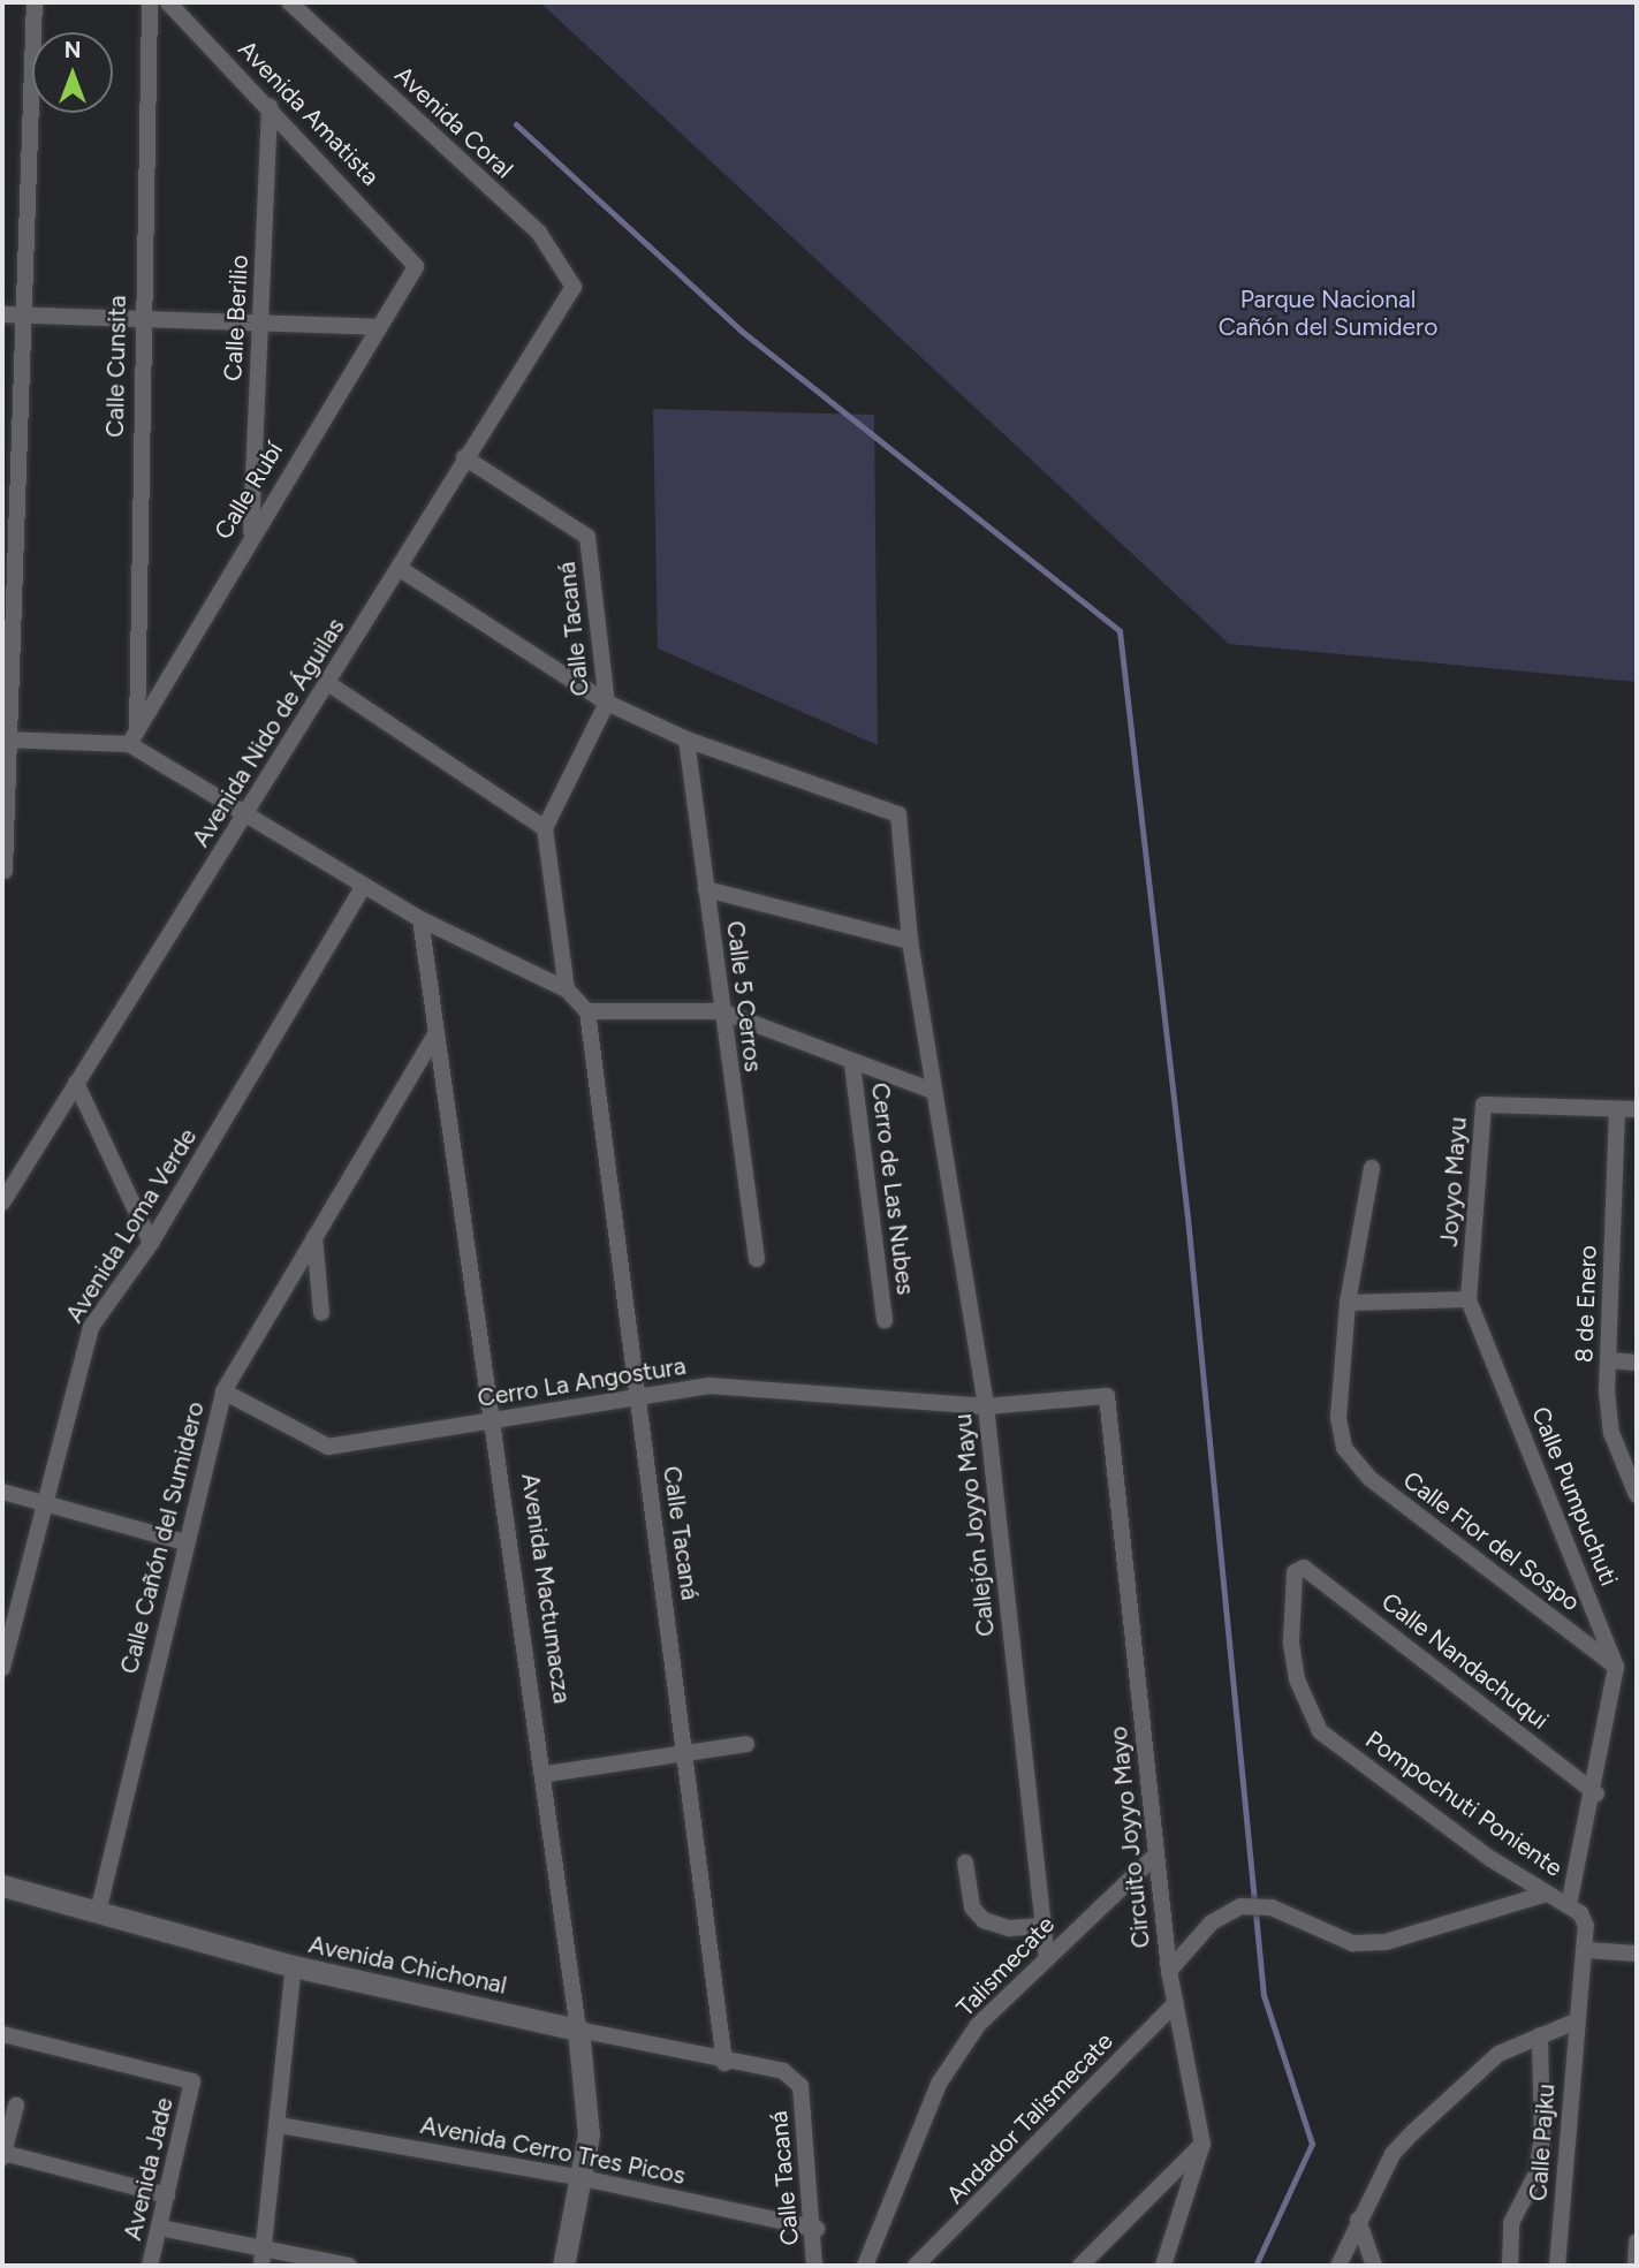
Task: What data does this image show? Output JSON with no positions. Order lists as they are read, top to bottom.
{
  "streets": {
    "street": [
      "Avenida Amatista",
      "Avenida Coral",
      "Calle Berilio",
      "Calle Cunsita",
      "Calle Rubí",
      "Calle Tacaná",
      "Avenida Nido de Águilas",
      "Calle 5 Cerros",
      "Joyyo Mayu",
      "Cerro de Las Nubes",
      "Avenida Loma Verde",
      "8 de Enero",
      "Cerro La Angostura",
      "Calle Pumpuchuti",
      "Callejón Joyyo Mayu",
      "Calle Cañón del Sumidero",
      "Calle Flor del Sospo",
      "Avenida Mactumacza",
      "Calle Nandachuqui",
      "Pompochuti Poniente",
      "Circuito Joyyo Mayo",
      "Avenida Chichonal",
      "Talismecate",
      "Andador Talismecate",
      "Calle Pajku",
      "Avenida Cerro Tres Picos",
      "Avenida Jade"
    ]
  },
  "crossings": [
    ["Avenida Amatista", "Calle Berilio"],
    ["Avenida Amatista", "Calle Rubí"],
    ["Avenida Coral", "Avenida Nido de Águilas"],
    ["Calle Berilio", "Calle Rubí"],
    ["Calle Cunsita", "Calle Rubí"],
    ["Calle Tacaná", "Avenida Nido de Águilas"],
    ["Calle Tacaná", "Cerro La Angostura"],
    ["Calle Tacaná", "Avenida Chichonal"],
    ["Calle Tacaná", "Avenida Cerro Tres Picos"],
    ["Joyyo Mayu", "8 de Enero"],
    ["Joyyo Mayu", "Calle Pumpuchuti"],
    ["Cerro La Angostura", "Callejón Joyyo Mayu"],
    ["Cerro La Angostura", "Calle Cañón del Sumidero"],
    ["Cerro La Angostura", "Avenida Mactumacza"],
    ["Cerro La Angostura", "Circuito Joyyo Mayo"],
    ["Calle Pumpuchuti", "Calle Flor del Sospo"],
    ["Callejón Joyyo Mayu", "Talismecate"],
    ["Calle Cañón del Sumidero", "Avenida Mactumacza"],
    ["Calle Cañón del Sumidero", "Avenida Chichonal"],
    ["Avenida Mactumacza", "Avenida Chichonal"],
    ["Avenida Mactumacza", "Avenida Cerro Tres Picos"],
    ["Calle Nandachuqui", "Pompochuti Poniente"],
    ["Pompochuti Poniente", "Calle Pajku"],
    ["Circuito Joyyo Mayo", "Talismecate"],
    ["Circuito Joyyo Mayo", "Andador Talismecate"]
  ],
  "parks": ["Parque Nacional Cañón del Sumidero"],
  "north": "top"
}
